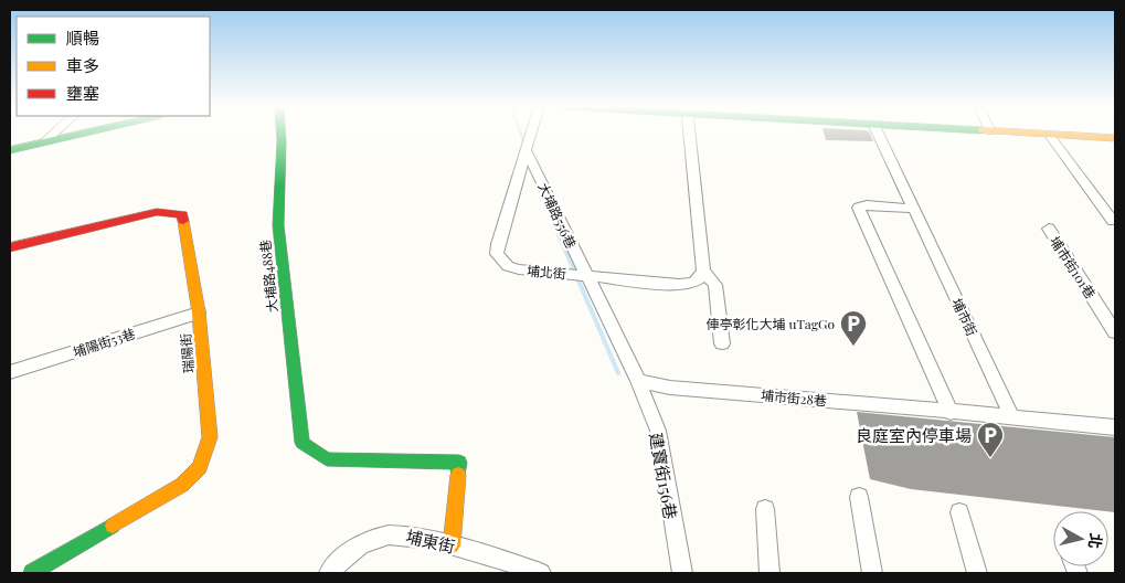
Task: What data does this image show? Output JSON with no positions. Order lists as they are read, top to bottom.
{
  "streets": {
    "street": [
      "大埔路556巷",
      "埔市街101巷",
      "埔北街",
      "大埔路488巷",
      "埔市街",
      "埔陽街53巷",
      "瑞陽街",
      "埔市街28巷",
      "建寶街156巷",
      "埔東街"
    ]
  },
  "crossings": [
    ["大埔路556巷", "埔北街"],
    ["大埔路556巷", "埔市街28巷"],
    ["大埔路556巷", "建寶街156巷"],
    ["大埔路488巷", "埔東街"],
    ["埔市街", "埔市街28巷"],
    ["埔陽街53巷", "瑞陽街"],
    ["埔市街28巷", "建寶街156巷"]
  ],
  "places": {
    "parking": ["俥亭彰化大埔 uTagGo", "良庭室內停車場"]
  },
  "legend": ["順暢", "車多", "壅塞"],
  "north": "right"
}
